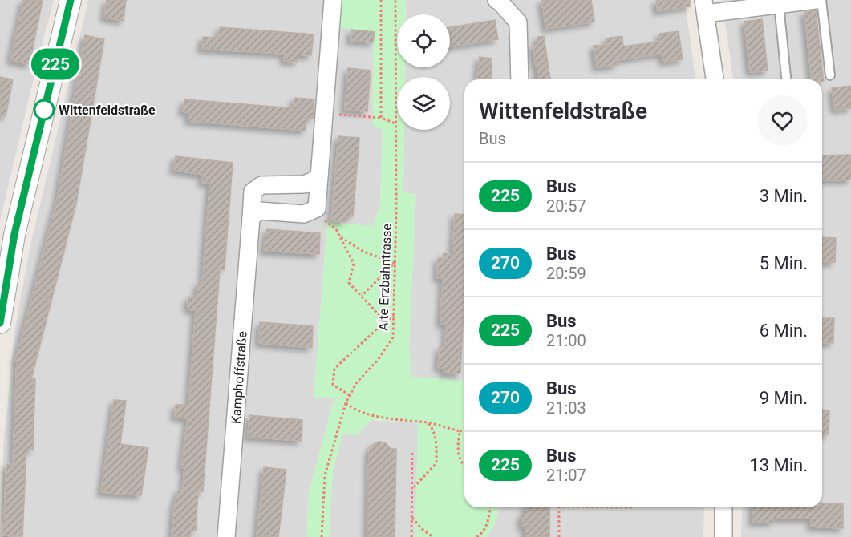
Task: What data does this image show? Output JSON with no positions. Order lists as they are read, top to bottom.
{
  "streets": {
    "street": ["Kamphoffstraße"],
    "path": ["Alte Erzbahntrasse"]
  },
  "places": ["Wittenfeldstraße"],
  "lines": ["bus line 225"],
  "page": {
    "on_map": "225",
    "heading": ["Wittenfeldstraße", "Bus"],
    "list": [
      {
        "mark": "225",
        "name": "Bus",
        "note": "20:57",
        "value": "3 Min."
      },
      {
        "mark": "270",
        "name": "Bus",
        "note": "20:59",
        "value": "5 Min."
      },
      {
        "mark": "225",
        "name": "Bus",
        "note": "21:00",
        "value": "6 Min."
      },
      {
        "mark": "270",
        "name": "Bus",
        "note": "21:03",
        "value": "9 Min."
      },
      {
        "mark": "225",
        "name": "Bus",
        "note": "21:07",
        "value": "13 Min."
      }
    ]
  }
}
